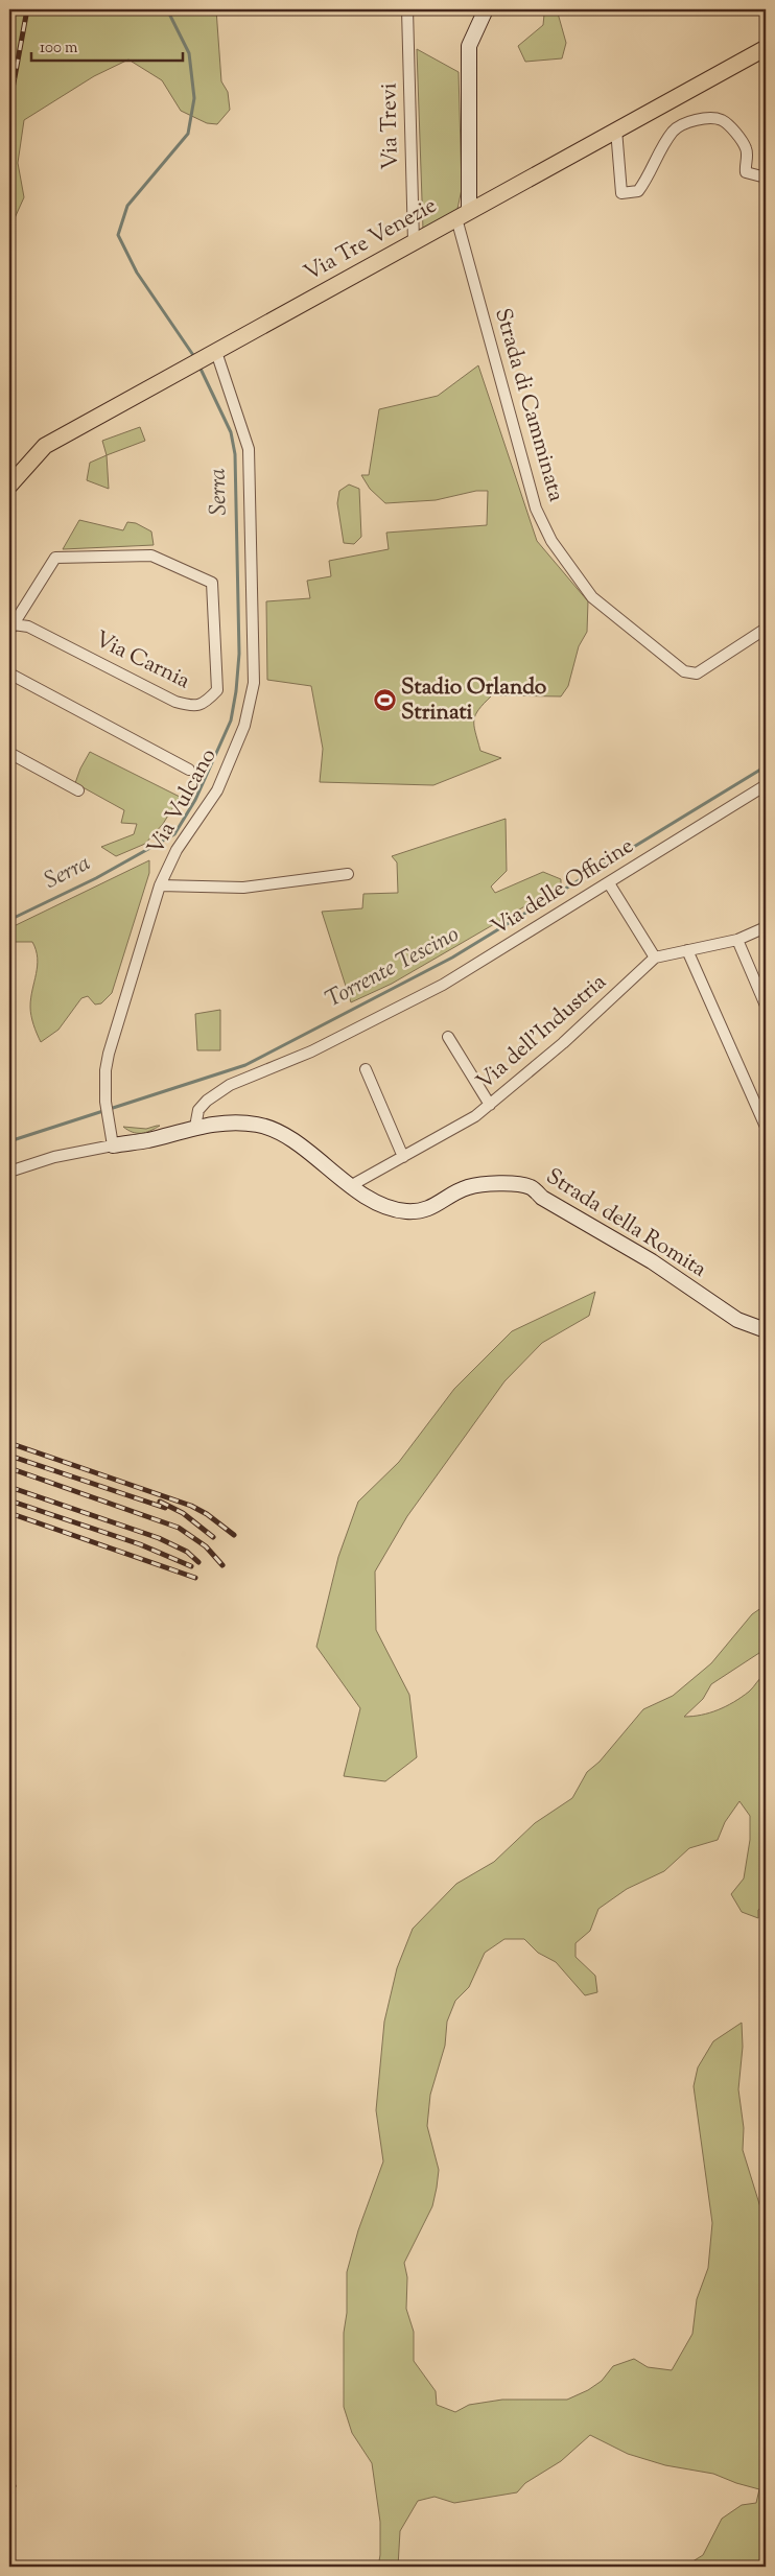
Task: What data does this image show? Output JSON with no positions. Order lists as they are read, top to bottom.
{
  "streets": {
    "main road": ["Via Tre Venezie"],
    "street": [
      "Via Trevi",
      "Strada di Camminata",
      "Via Carnia",
      "Via Vulcano",
      "Via delle Officine",
      "Via dell'Industria",
      "Strada della Romita"
    ]
  },
  "crossings": [
    ["Via Trevi", "Via Tre Venezie"],
    ["Via Tre Venezie", "Strada di Camminata"],
    ["Via Tre Venezie", "Via Vulcano"],
    ["Via Vulcano", "Strada della Romita"],
    ["Via delle Officine", "Strada della Romita"],
    ["Via dell'Industria", "Strada della Romita"]
  ],
  "water": ["Serra", "Torrente Tescino"],
  "places": {
    "sports": ["Stadio Orlando Strinati"]
  },
  "scale_bar": "100 m"
}
